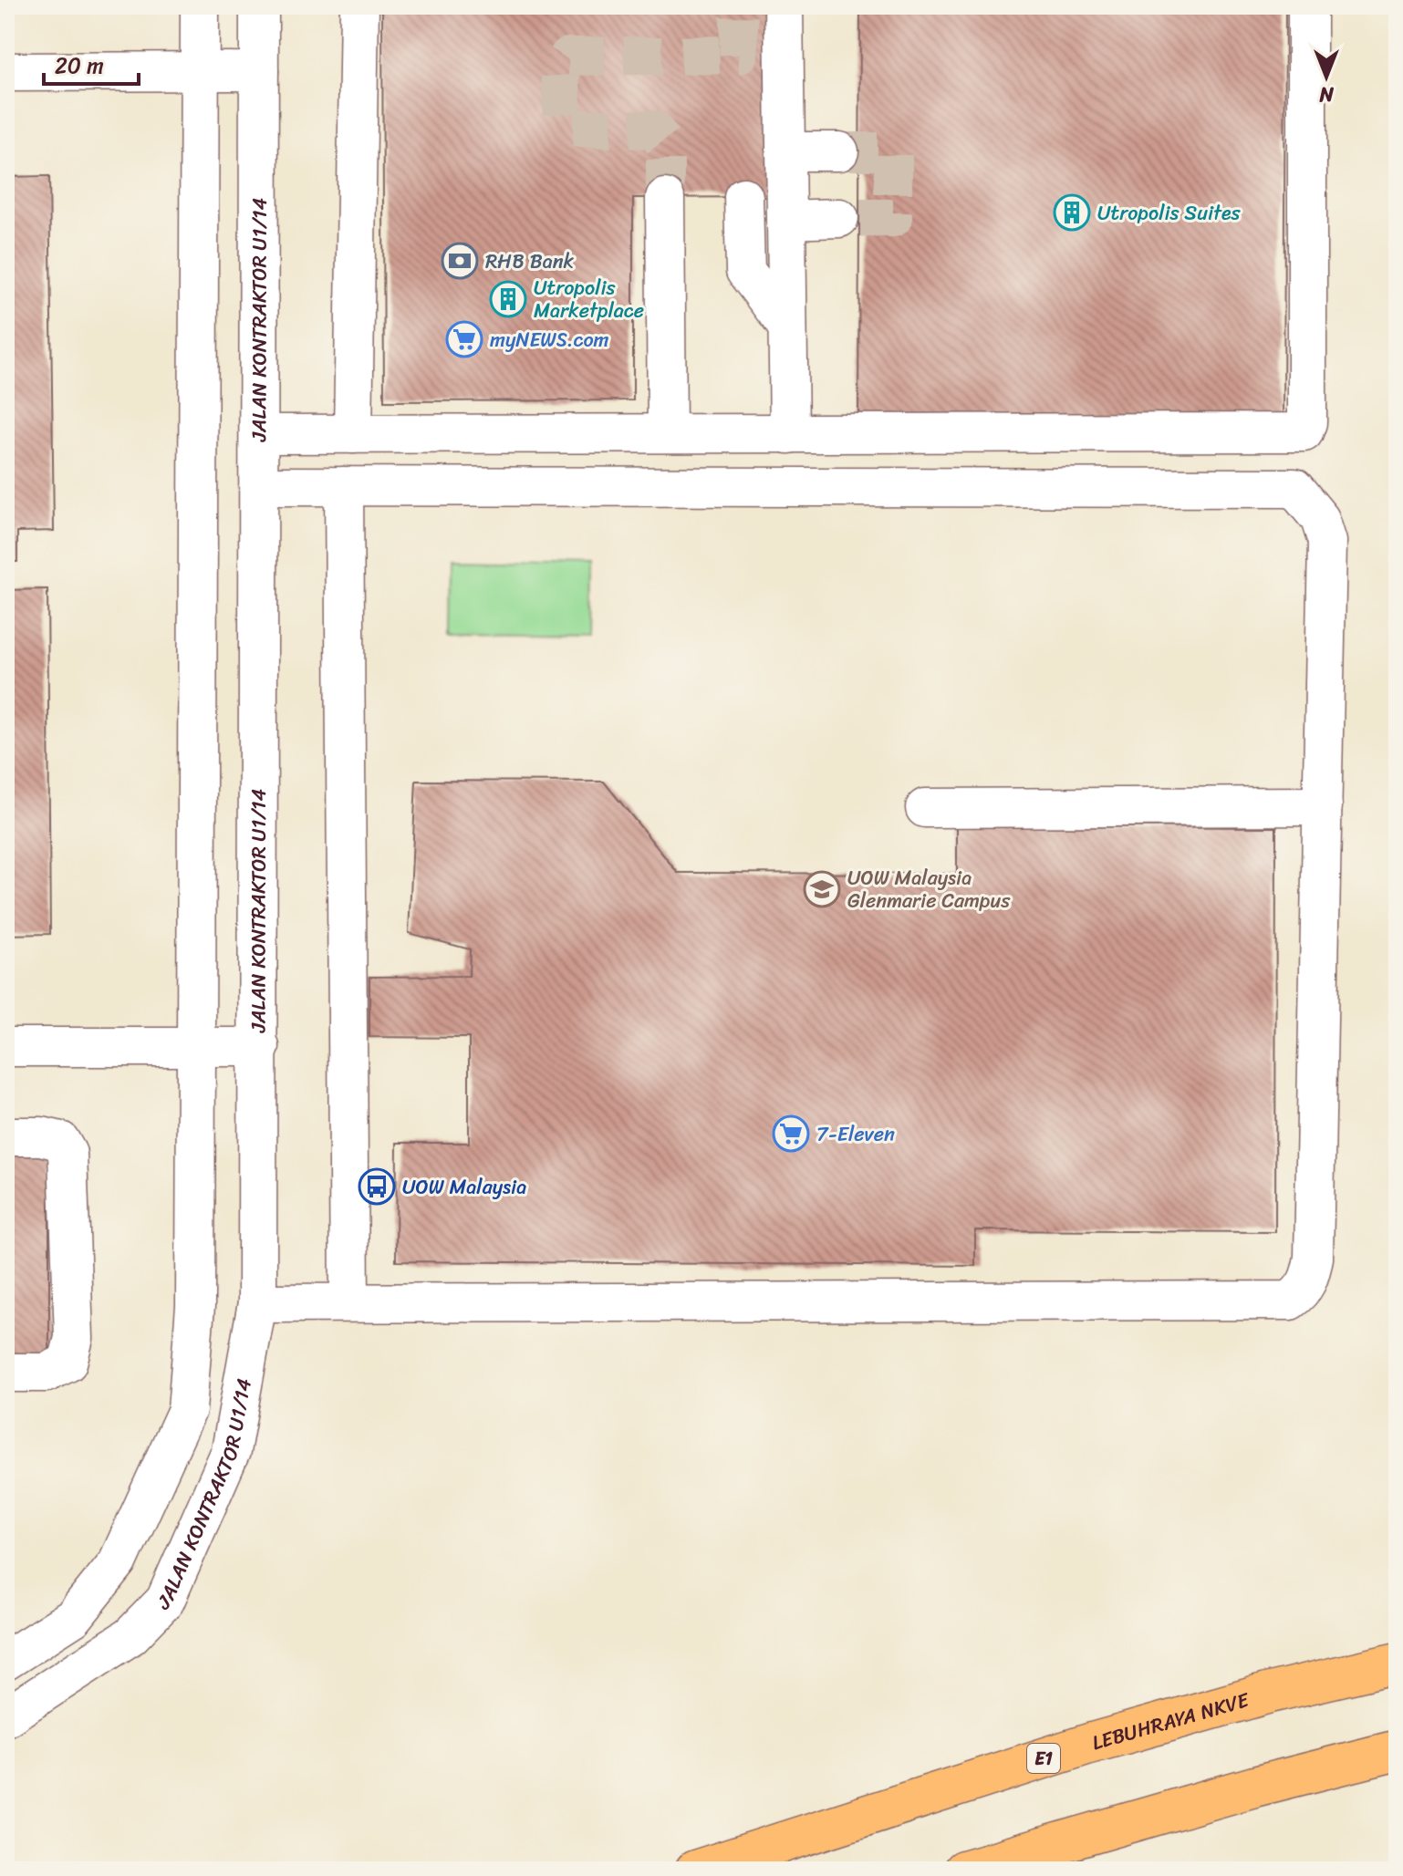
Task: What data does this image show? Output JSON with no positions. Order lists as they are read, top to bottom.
{
  "streets": {
    "highway": ["LEBUHRAYA NKVE", "E1"],
    "street": ["JALAN KONTRAKTOR U1/14"]
  },
  "places": {
    "building": ["Utropolis Suites", "Utropolis Marketplace"],
    "bank": ["RHB Bank"],
    "supermarket": ["myNEWS.com", "7-Eleven"],
    "school or university": ["UOW Malaysia Glenmarie Campus"],
    "bus stop": ["UOW Malaysia"]
  },
  "scale_bar": "20 m",
  "north": "bottom"
}
